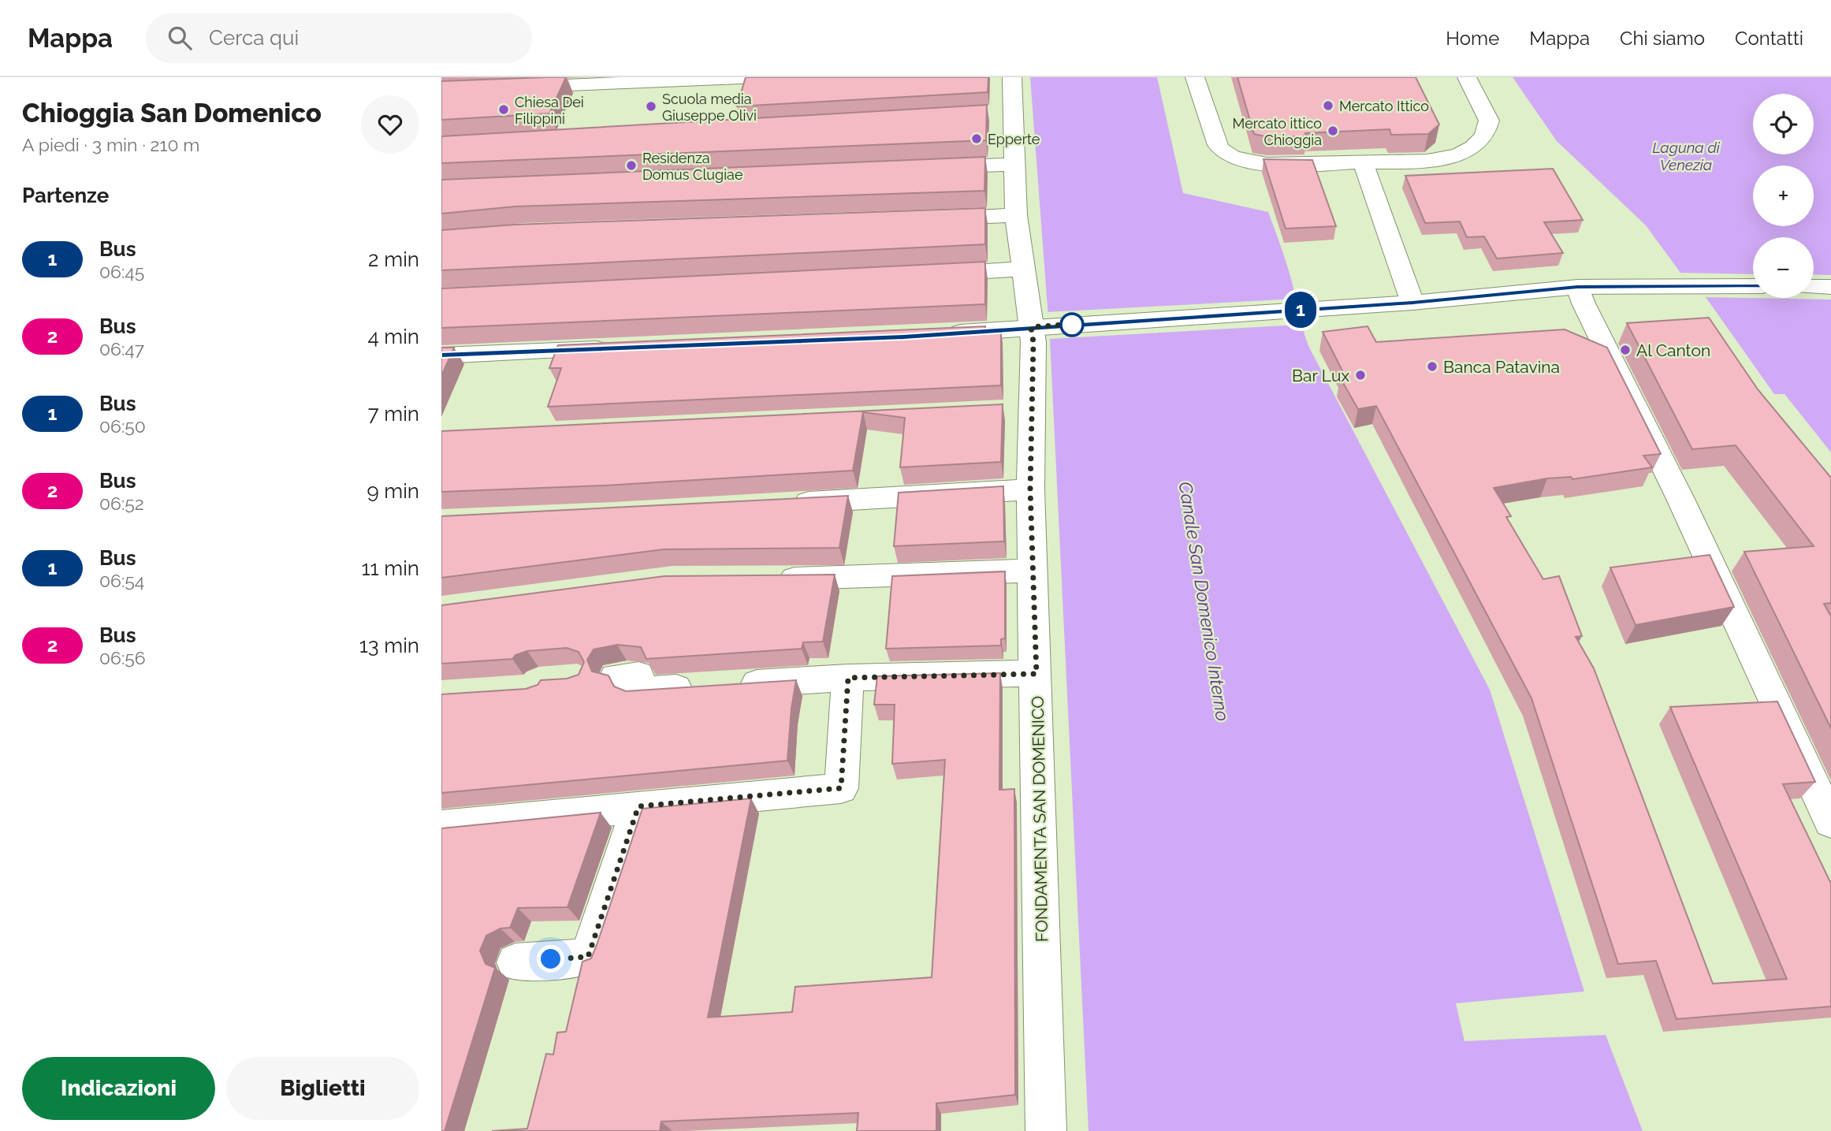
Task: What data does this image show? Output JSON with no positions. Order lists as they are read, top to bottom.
{
  "streets": {
    "street": ["FONDAMENTA SAN DOMENICO"]
  },
  "water": ["Laguna di Venezia", "Canale San Domenico Interno"],
  "places": [
    "Mercato Ittico",
    "Scuola media Giuseppe Olivi",
    "Chiesa Dei Filippini",
    "Mercato ittico Chioggia",
    "Epperte",
    "Residenza Domus Clugiae",
    "Al Canton",
    "Banca Patavina",
    "Bar Lux"
  ],
  "lines": ["bus line 1"],
  "page": {
    "header": "Mappa",
    "search": "Cerca qui",
    "nav": [
      "Home",
      "Mappa",
      "Chi siamo",
      "Contatti"
    ],
    "heading": [
      ["Chioggia San Domenico", "A piedi · 3 min · 210 m"],
      "Partenze"
    ],
    "on_map": "1",
    "map_buttons": ["+", "−"],
    "list": [
      {
        "mark": "1",
        "name": "Bus",
        "note": "06:45",
        "value": "2 min"
      },
      {
        "mark": "2",
        "name": "Bus",
        "note": "06:47",
        "value": "4 min"
      },
      {
        "mark": "1",
        "name": "Bus",
        "note": "06:50",
        "value": "7 min"
      },
      {
        "mark": "2",
        "name": "Bus",
        "note": "06:52",
        "value": "9 min"
      },
      {
        "mark": "1",
        "name": "Bus",
        "note": "06:54",
        "value": "11 min"
      },
      {
        "mark": "2",
        "name": "Bus",
        "note": "06:56",
        "value": "13 min"
      }
    ],
    "buttons": ["Indicazioni", "Biglietti"]
  }
}
